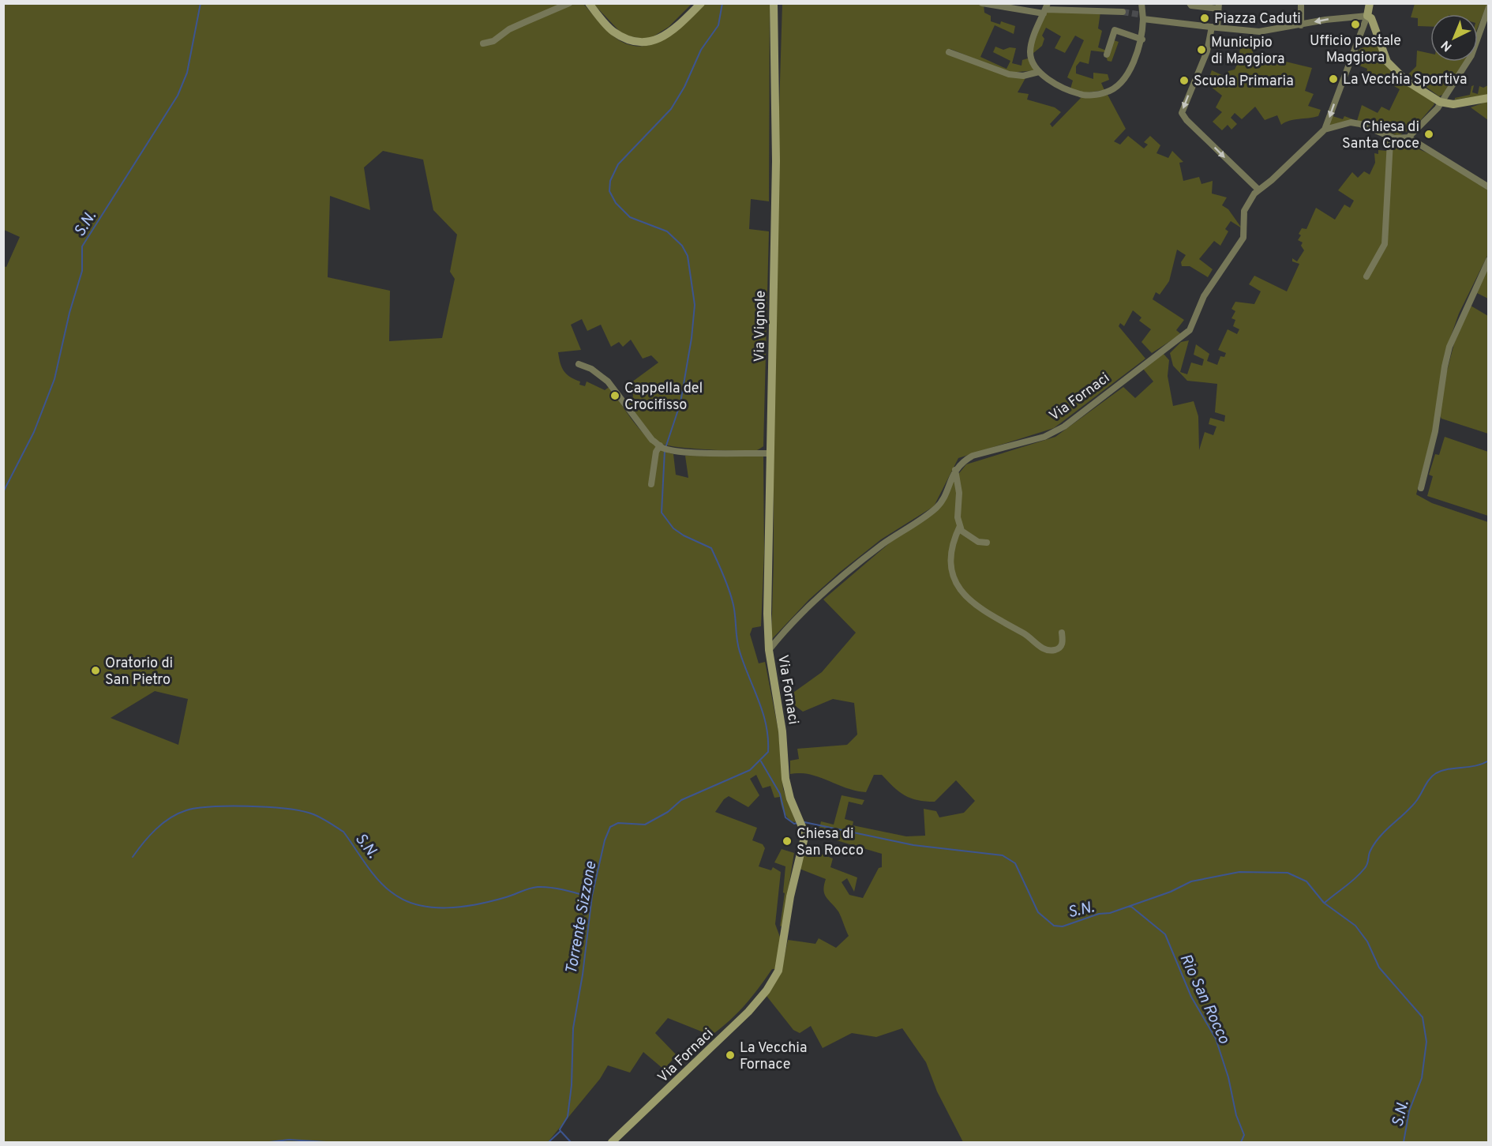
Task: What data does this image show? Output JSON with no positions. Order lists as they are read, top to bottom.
{
  "streets": {
    "street": ["Via Vignole", "Via Fornaci"]
  },
  "crossings": [
    ["Via Vignole", "Via Fornaci"]
  ],
  "water": ["S.N.", "Torrente Sizzone", "Rio San Rocco"],
  "places": [
    "Piazza Caduti",
    "Ufficio postale Maggiora",
    "Municipio di Maggiora",
    "La Vecchia Sportiva",
    "Scuola Primaria",
    "Chiesa di Santa Croce",
    "Cappella del Crocifisso",
    "Oratorio di San Pietro",
    "Chiesa di San Rocco",
    "La Vecchia Fornace"
  ],
  "north": "bottom left"
}
